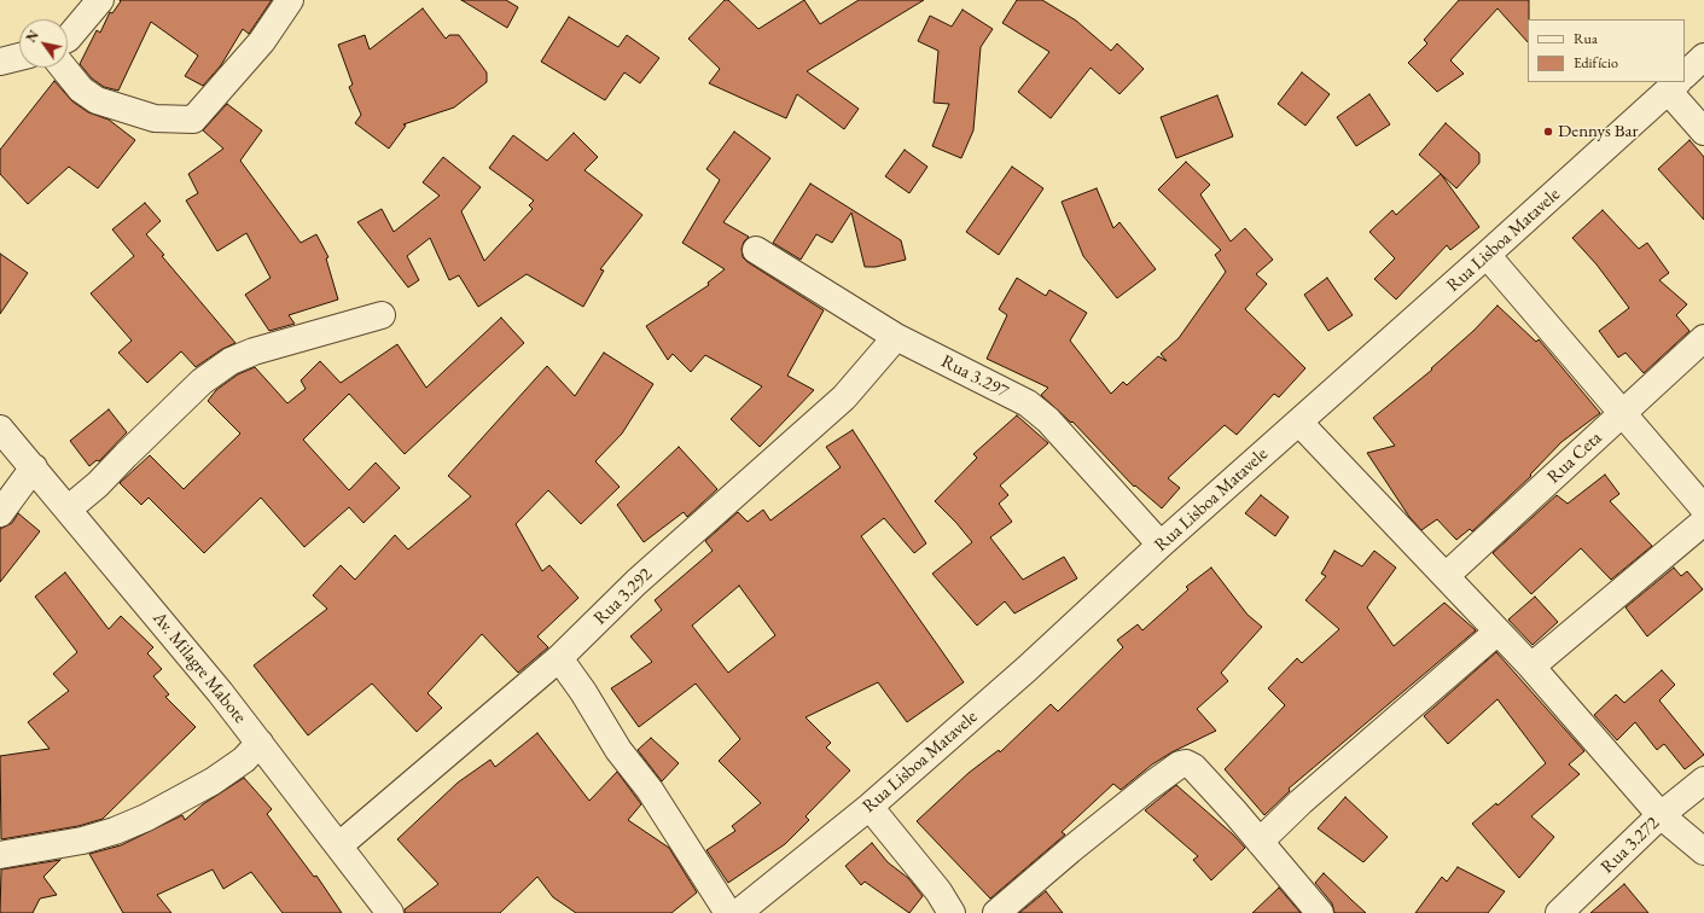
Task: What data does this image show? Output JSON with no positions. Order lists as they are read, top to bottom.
{
  "streets": {
    "street": [
      "Rua Lisboa Matavele",
      "Rua 3.297",
      "Rua Ceta",
      "Rua 3.292",
      "Av. Milagre Mabote",
      "Rua 3.272"
    ]
  },
  "crossings": [
    ["Rua Lisboa Matavele", "Rua 3.297"],
    ["Rua 3.297", "Rua 3.292"],
    ["Rua 3.292", "Av. Milagre Mabote"]
  ],
  "places": ["Dennys Bar"],
  "legend": ["Rua", "Edifício"],
  "north": "top left"
}
